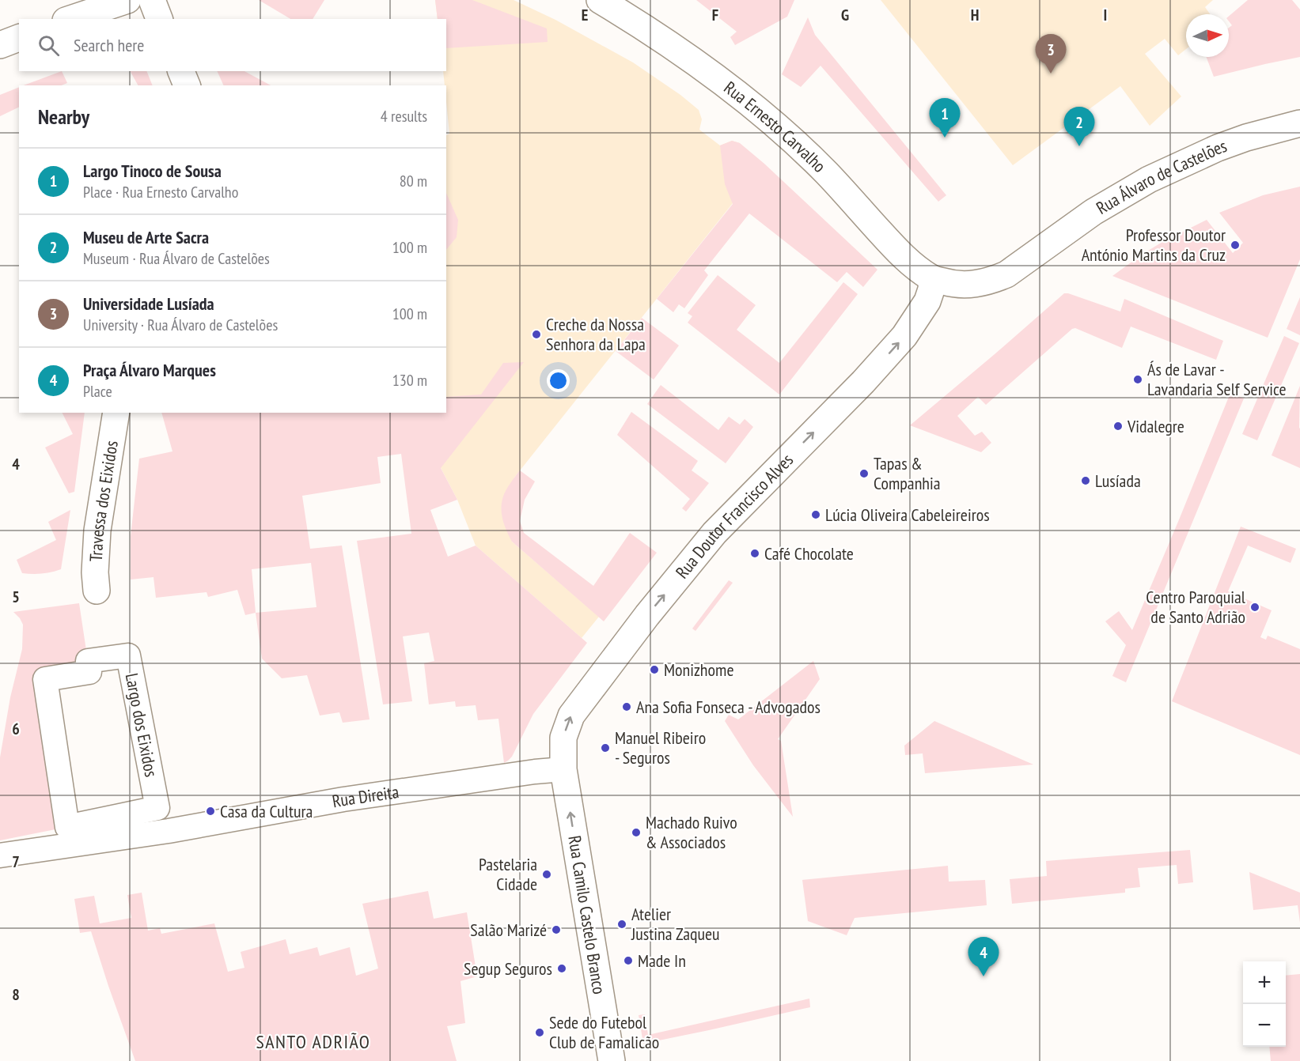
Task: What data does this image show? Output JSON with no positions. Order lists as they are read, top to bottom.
{
  "streets": {
    "street": [
      "Rua Ernesto Carvalho",
      "Rua Álvaro de Castelões",
      "Travessa dos Eixidos",
      "Rua Doutor Francisco Alves",
      "Largo dos Eixidos",
      "Rua Direita",
      "Rua Camilo Castelo Branco"
    ]
  },
  "crossings": [
    ["Rua Ernesto Carvalho", "Rua Álvaro de Castelões"],
    ["Rua Ernesto Carvalho", "Rua Doutor Francisco Alves"],
    ["Rua Álvaro de Castelões", "Rua Doutor Francisco Alves"],
    ["Rua Doutor Francisco Alves", "Rua Direita"],
    ["Rua Doutor Francisco Alves", "Rua Camilo Castelo Branco"],
    ["Rua Direita", "Rua Camilo Castelo Branco"]
  ],
  "one_way": ["Rua Doutor Francisco Alves", "Rua Camilo Castelo Branco"],
  "districts": ["SANTO ADRIÃO"],
  "places": [
    "Professor Doutor António Martins da Cruz",
    "Creche da Nossa Senhora da Lapa",
    "Ás de Lavar - Lavandaria Self Service",
    "Vidalegre",
    "Tapas & Companhia",
    "Lusíada",
    "Lúcia Oliveira Cabeleireiros",
    "Café Chocolate",
    "Centro Paroquial de Santo Adrião",
    "Monizhome",
    "Ana Sofia Fonseca - Advogados",
    "Manuel Ribeiro - Seguros",
    "Casa da Cultura",
    "Machado Ruivo & Associados",
    "Pastelaria Cidade",
    "Atelier Justina Zaqueu",
    "Salão Marizé",
    "Made In",
    "Segup Seguros",
    "Sede do Futebol Club de Famalicão"
  ],
  "north": "right",
  "page": {
    "search": "Search here",
    "pins": [
      "3",
      "1",
      "2",
      "4"
    ],
    "heading": ["Nearby", "4 results"],
    "list": [
      {
        "mark": "1",
        "name": "Largo Tinoco de Sousa",
        "note": "Place · Rua Ernesto Carvalho",
        "value": "80 m"
      },
      {
        "mark": "2",
        "name": "Museu de Arte Sacra",
        "note": "Museum · Rua Álvaro de Castelões",
        "value": "100 m"
      },
      {
        "mark": "3",
        "name": "Universidade Lusíada",
        "note": "University · Rua Álvaro de Castelões",
        "value": "100 m"
      },
      {
        "mark": "4",
        "name": "Praça Álvaro Marques",
        "note": "Place",
        "value": "130 m"
      }
    ],
    "map_buttons": ["+", "−"]
  },
  "grid": {
    "columns": [
      "E",
      "F",
      "G",
      "H",
      "I"
    ],
    "rows": [
      "4",
      "5",
      "6",
      "7",
      "8"
    ]
  }
}
